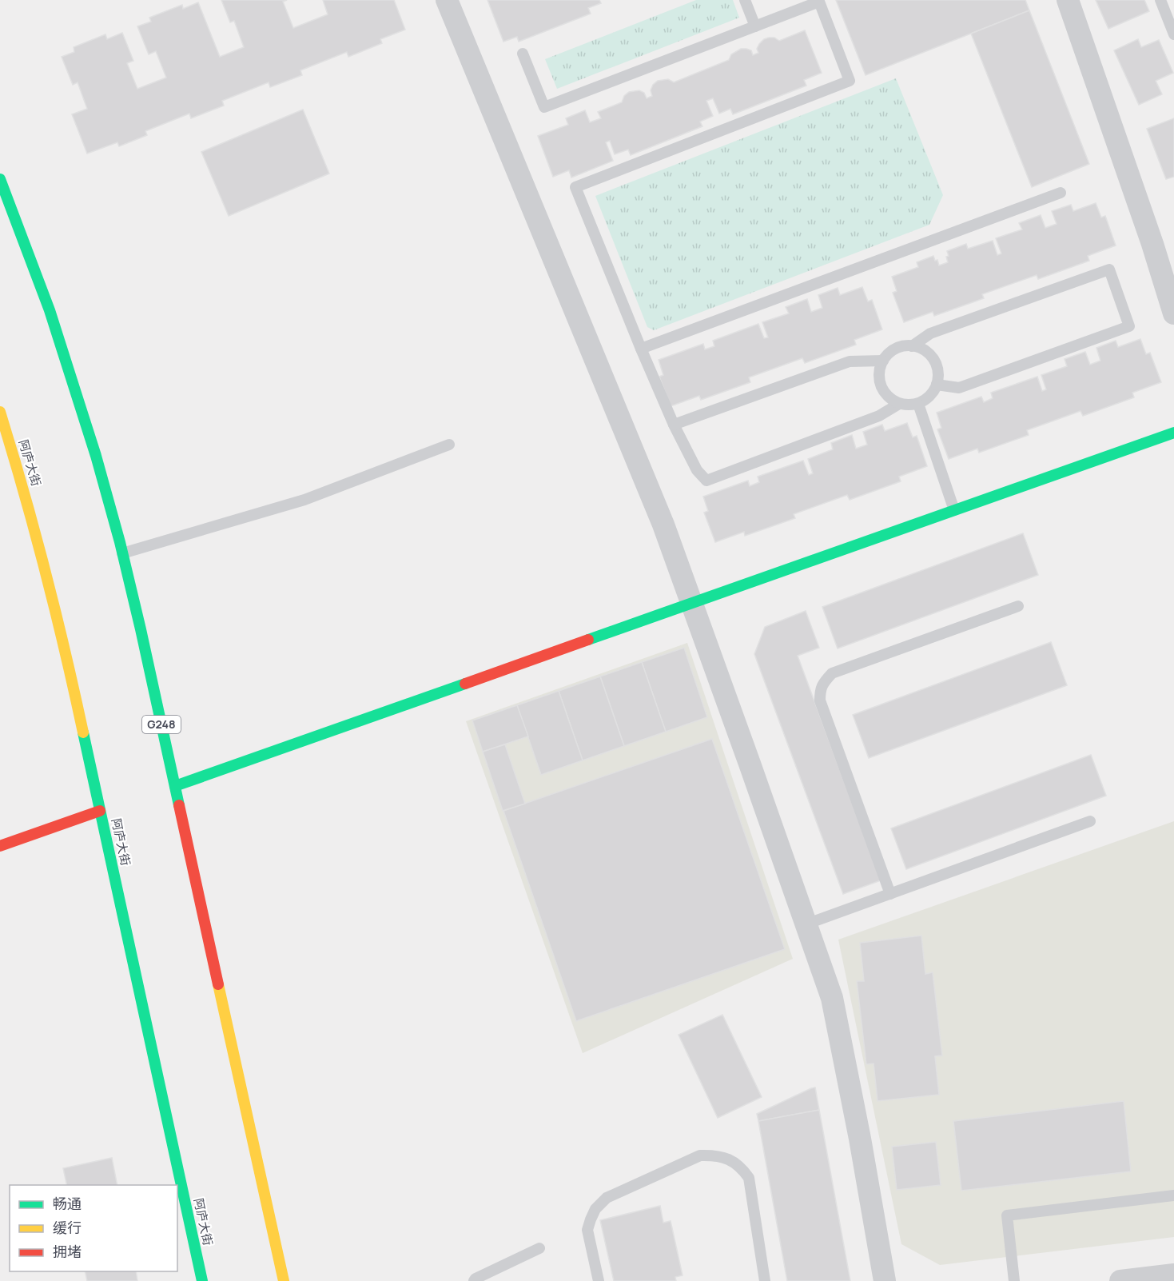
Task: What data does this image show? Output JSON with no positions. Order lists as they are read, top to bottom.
{
  "streets": {
    "main road": ["阿庐大街", "G248"]
  },
  "legend": ["畅通", "缓行", "拥堵"]
}
